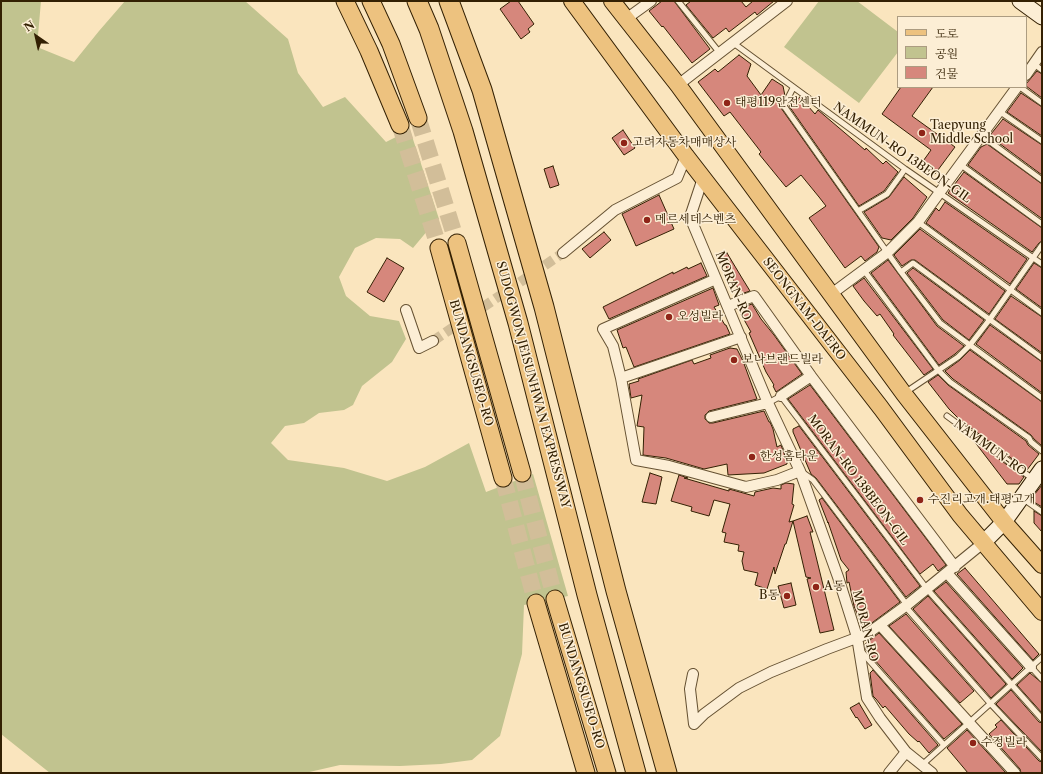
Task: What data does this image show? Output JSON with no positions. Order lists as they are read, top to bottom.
{
  "streets": {
    "highway": ["BUNDANGSUSEO-RO", "SUDOGWON JE1SUNHWAN EXPRESSWAY"],
    "main road": ["SEONGNAM-DAERO", "NAMMUN-RO"],
    "street": ["MORAN-RO"],
    "lane": ["NAMMUN-RO 13BEON-GIL", "MORAN-RO 138BEON-GIL"]
  },
  "crossings": [
    ["MORAN-RO", "SEONGNAM-DAERO"],
    ["SEONGNAM-DAERO", "NAMMUN-RO"]
  ],
  "places": [
    "태평119안전센터",
    "Taepyung Middle School",
    "고려자동차매매상사",
    "메르세데스벤츠",
    "오성빌라",
    "보나브랜드빌라",
    "한성홈타운",
    "수진리고개.태평고개",
    "A동",
    "B동",
    "수정빌라"
  ],
  "legend": ["도로", "공원", "건물"],
  "north": "top left"
}
